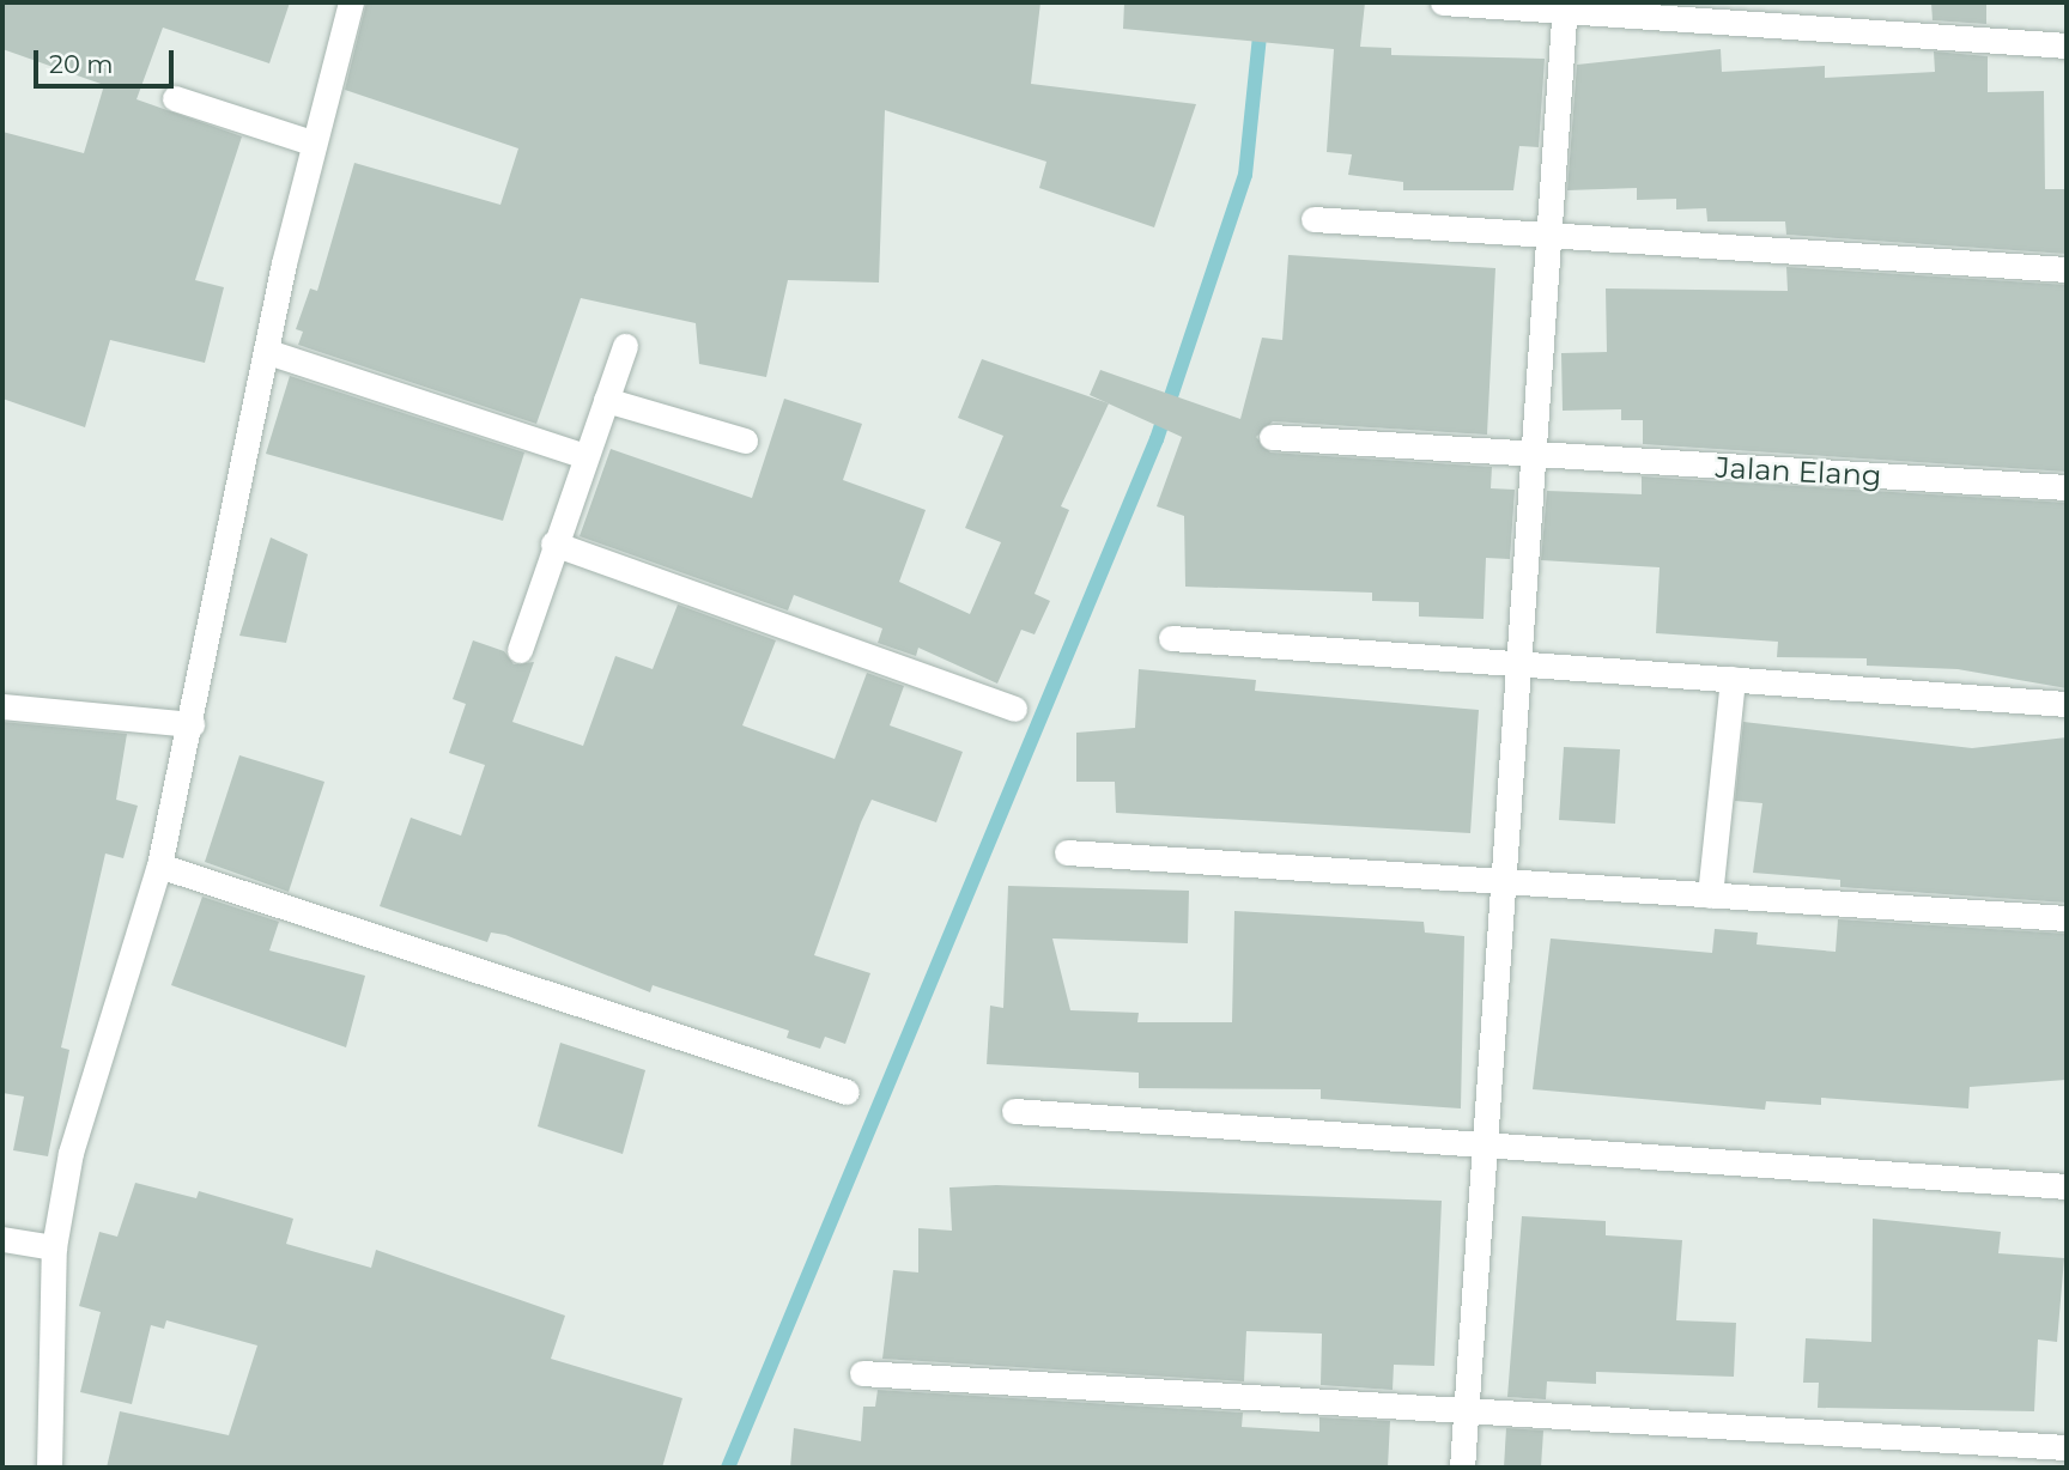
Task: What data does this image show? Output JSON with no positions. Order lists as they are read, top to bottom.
{
  "streets": {
    "street": ["Jalan Elang"]
  },
  "scale_bar": "20 m"
}
